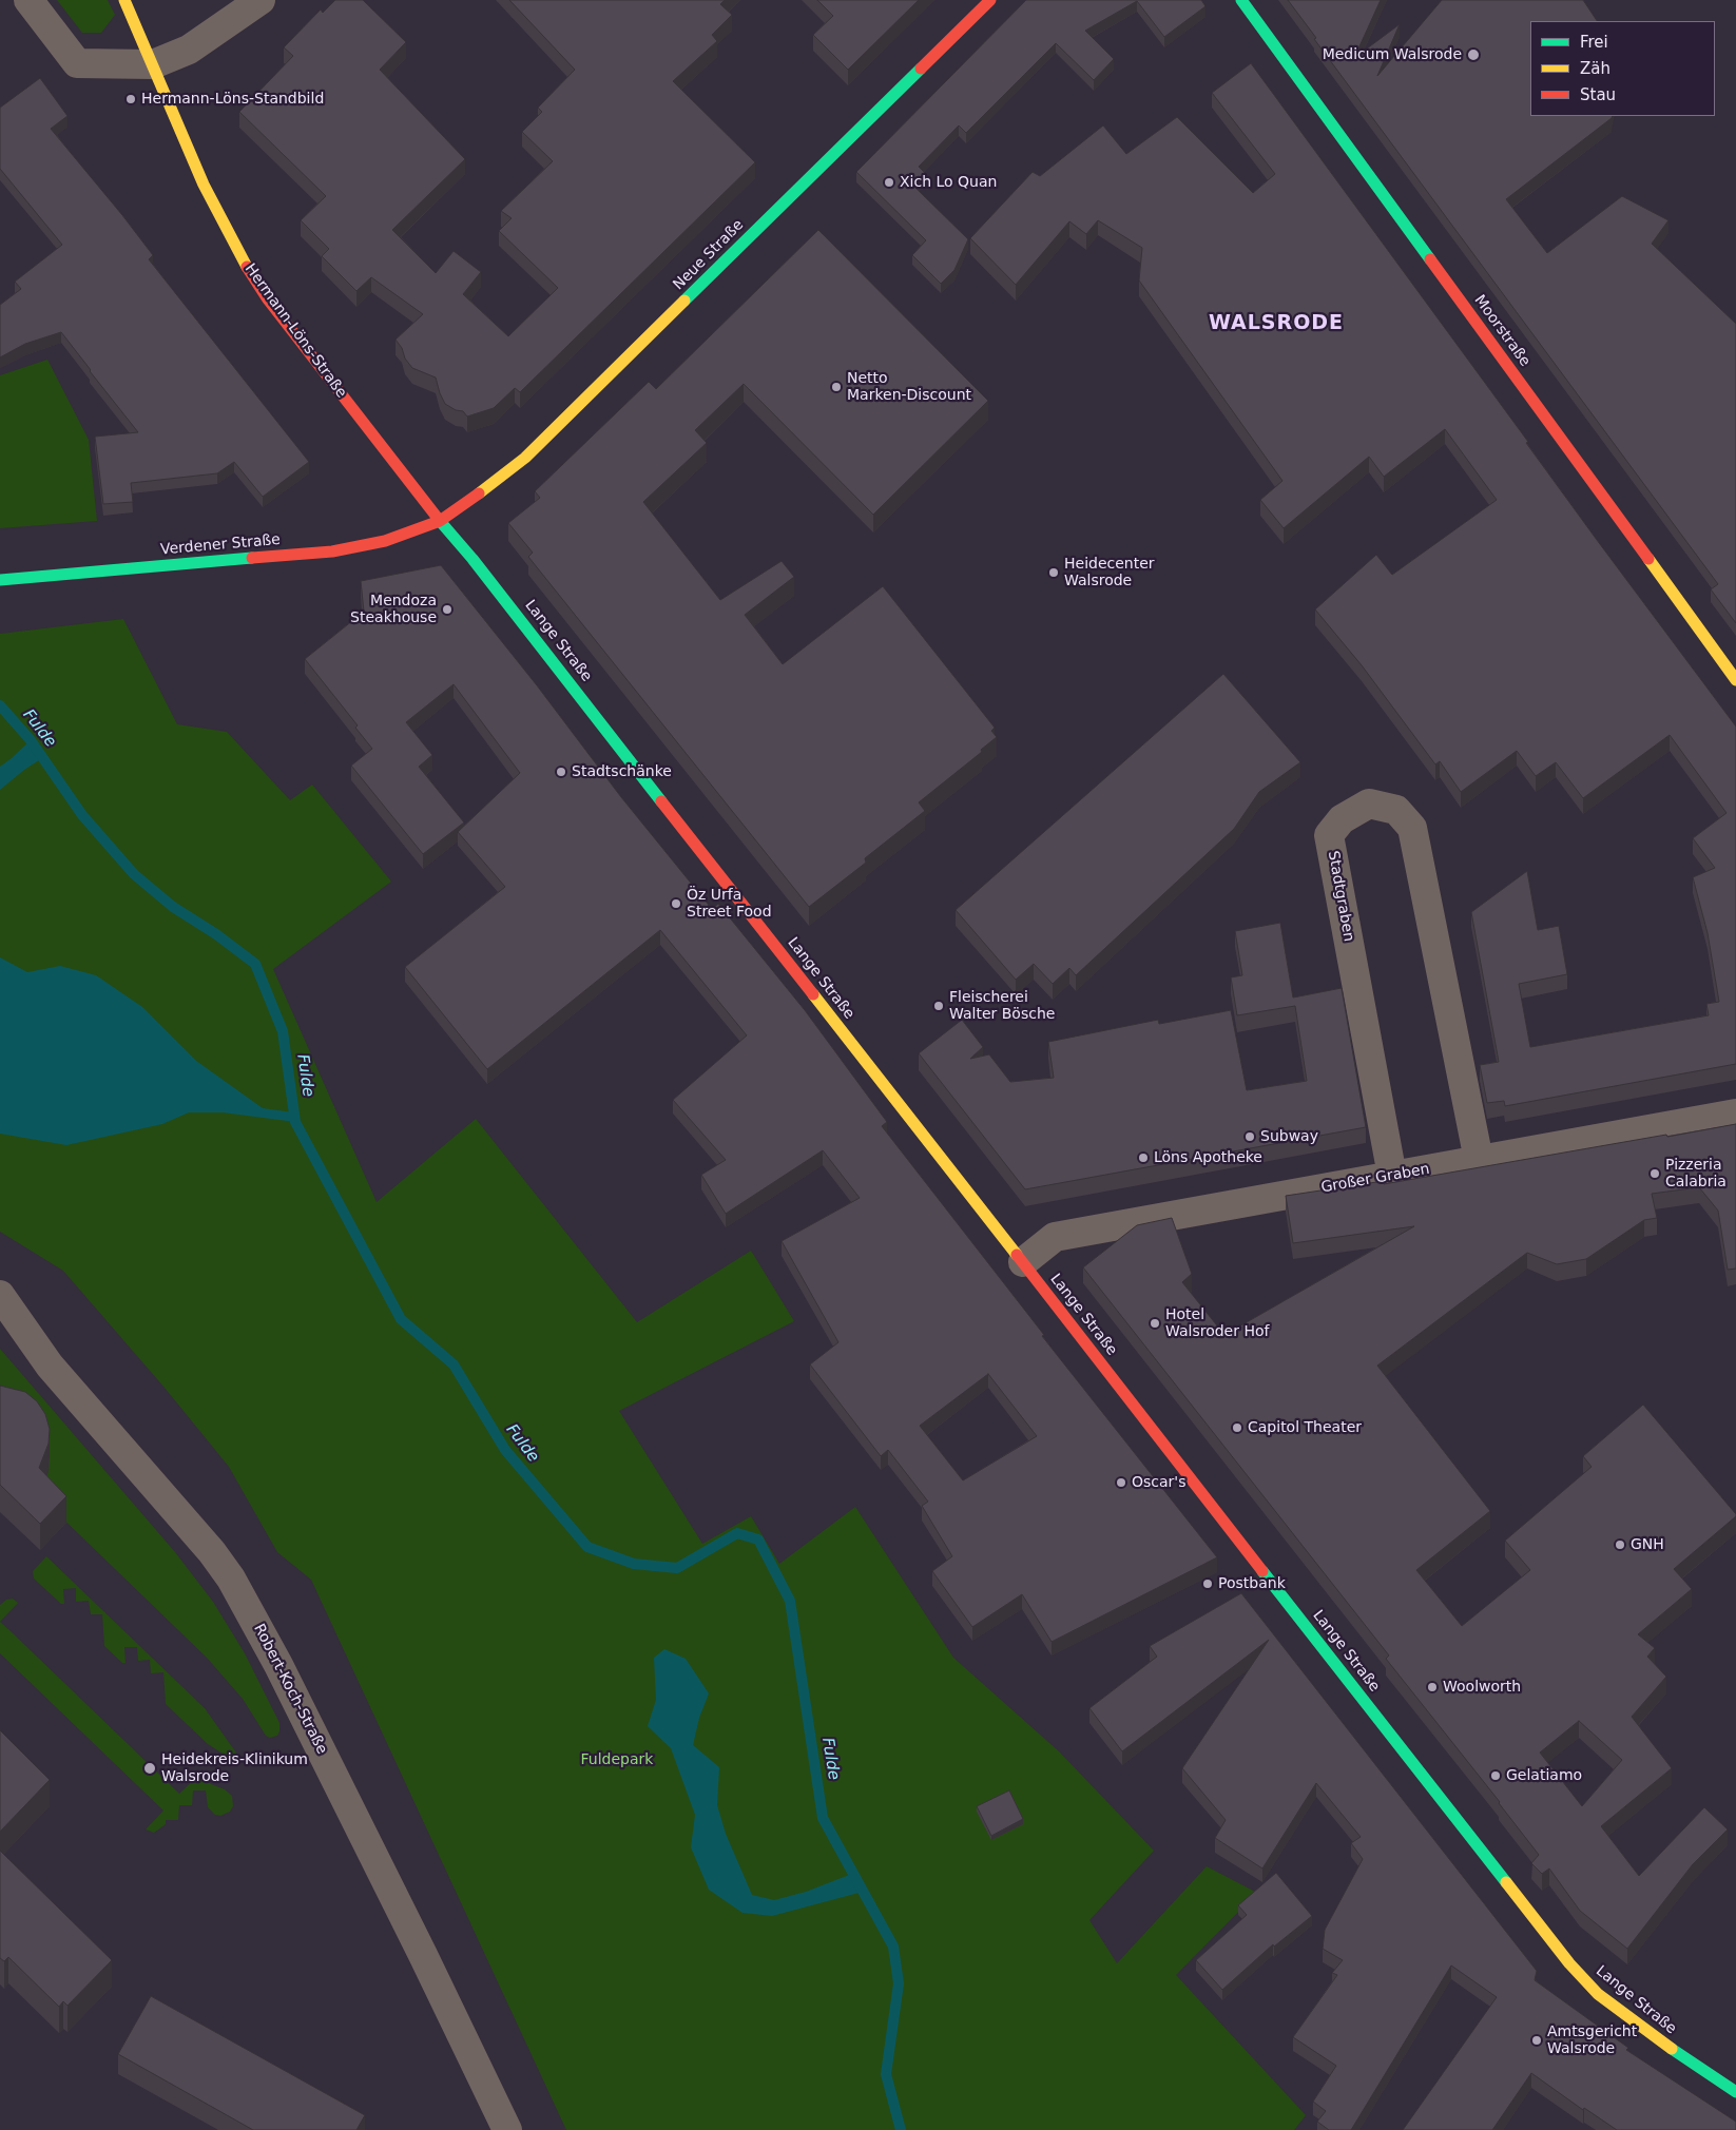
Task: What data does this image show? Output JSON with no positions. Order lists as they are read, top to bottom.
{
  "streets": {
    "main road": [
      "Neue Straße",
      "Hermann-Löns-Straße",
      "Moorstraße",
      "Verdener Straße",
      "Lange Straße"
    ],
    "street": ["Stadtgraben", "Großer Graben", "Robert-Koch-Straße"]
  },
  "crossings": [
    ["Neue Straße", "Hermann-Löns-Straße"],
    ["Neue Straße", "Verdener Straße"],
    ["Neue Straße", "Lange Straße"],
    ["Hermann-Löns-Straße", "Verdener Straße"],
    ["Hermann-Löns-Straße", "Lange Straße"],
    ["Verdener Straße", "Lange Straße"],
    ["Lange Straße", "Großer Graben"],
    ["Stadtgraben", "Großer Graben"]
  ],
  "districts": ["WALSRODE"],
  "water": ["Fulde"],
  "parks": ["Fuldepark"],
  "places": [
    "Medicum Walsrode",
    "Hermann-Löns-Standbild",
    "Xich Lo Quan",
    "Netto Marken-Discount",
    "Heidecenter Walsrode",
    "Mendoza Steakhouse",
    "Stadtschänke",
    "Öz Urfa Street Food",
    "Fleischerei Walter Bösche",
    "Subway",
    "Löns Apotheke",
    "Pizzeria Calabria",
    "Hotel Walsroder Hof",
    "Capitol Theater",
    "Oscar's",
    "GNH",
    "Postbank",
    "Woolworth",
    "Heidekreis-Klinikum Walsrode",
    "Gelatiamo",
    "Amtsgericht Walsrode"
  ],
  "legend": ["Frei", "Zäh", "Stau"]
}
